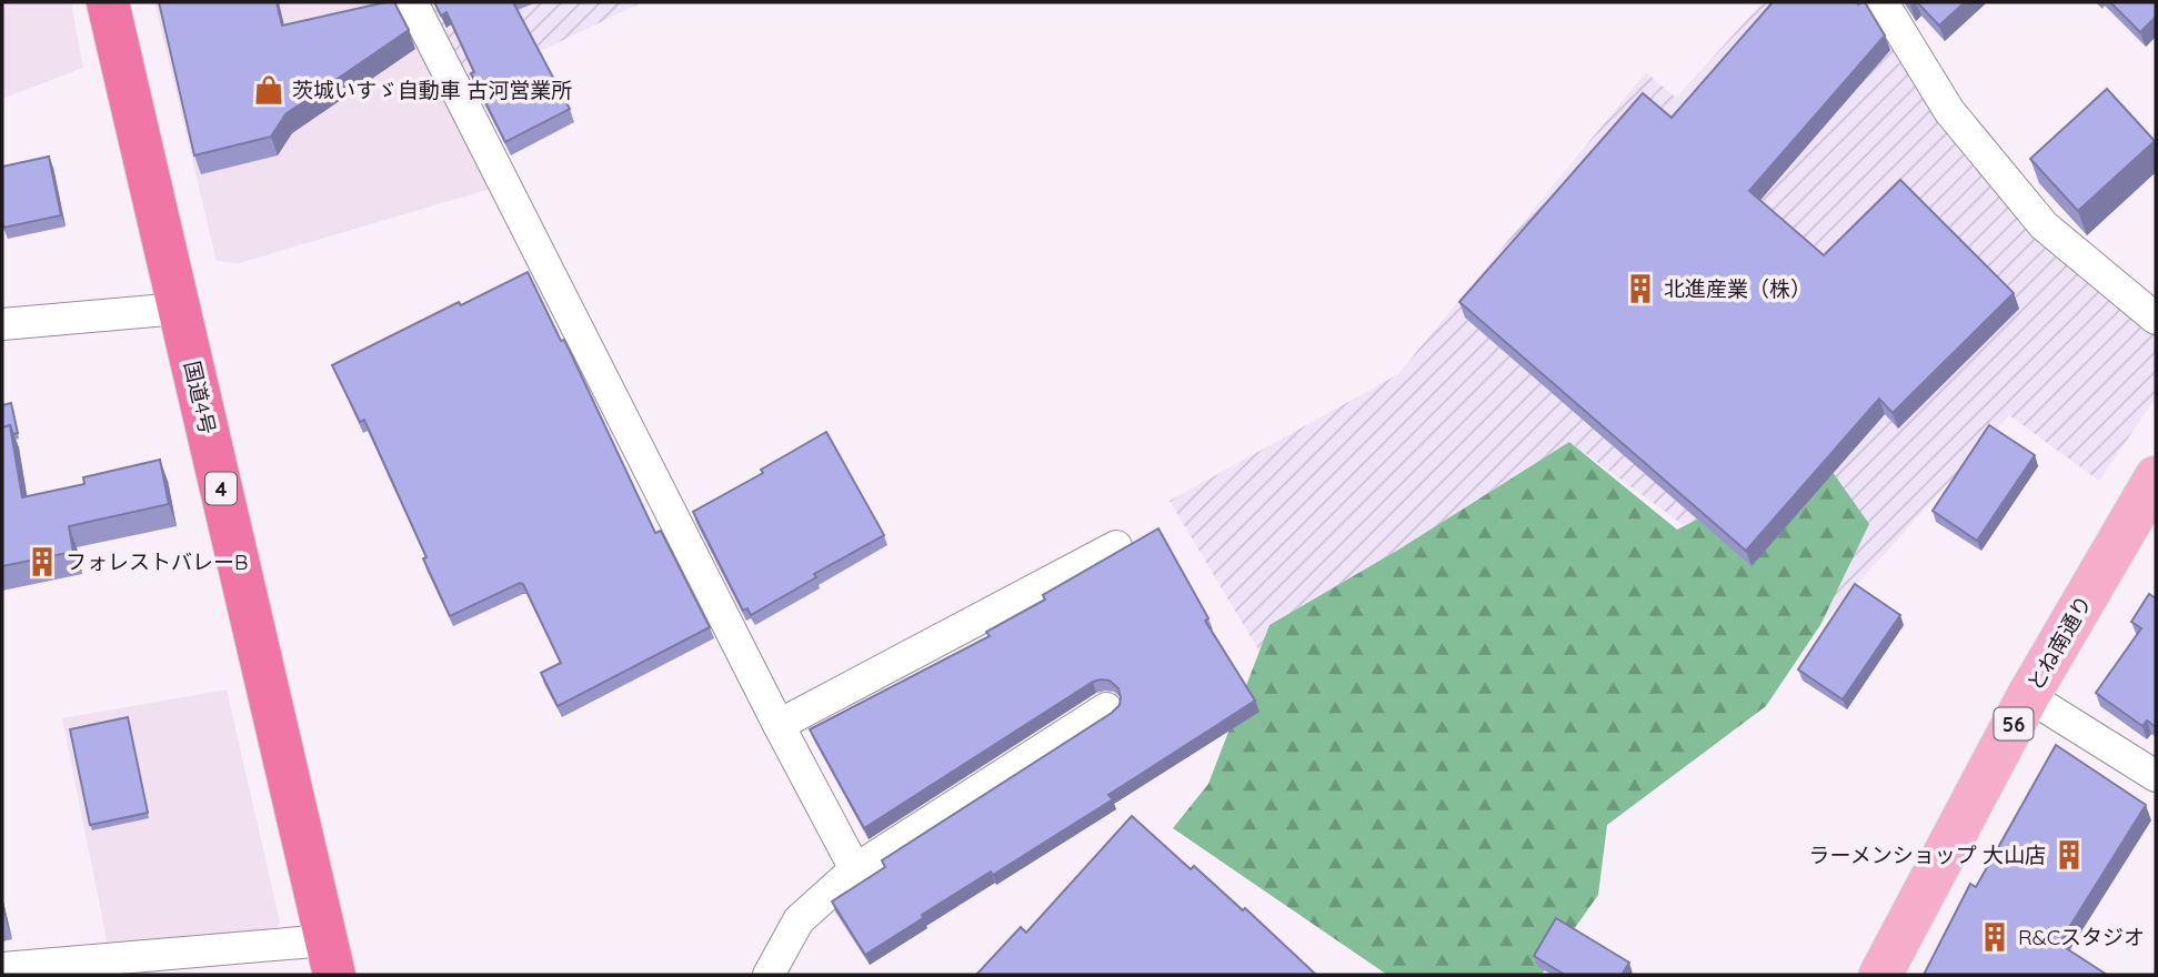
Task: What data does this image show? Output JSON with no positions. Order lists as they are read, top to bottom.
{
  "streets": {
    "highway": ["国道4号", "4"],
    "main road": ["とね南通り", "56"]
  },
  "places": {
    "shop": ["茨城いすゞ自動車 古河営業所"],
    "building": [
      "北進産業（株）",
      "フォレストバレーB",
      "ラーメンショップ 大山店",
      "R&Cスタジオ"
    ]
  }
}
